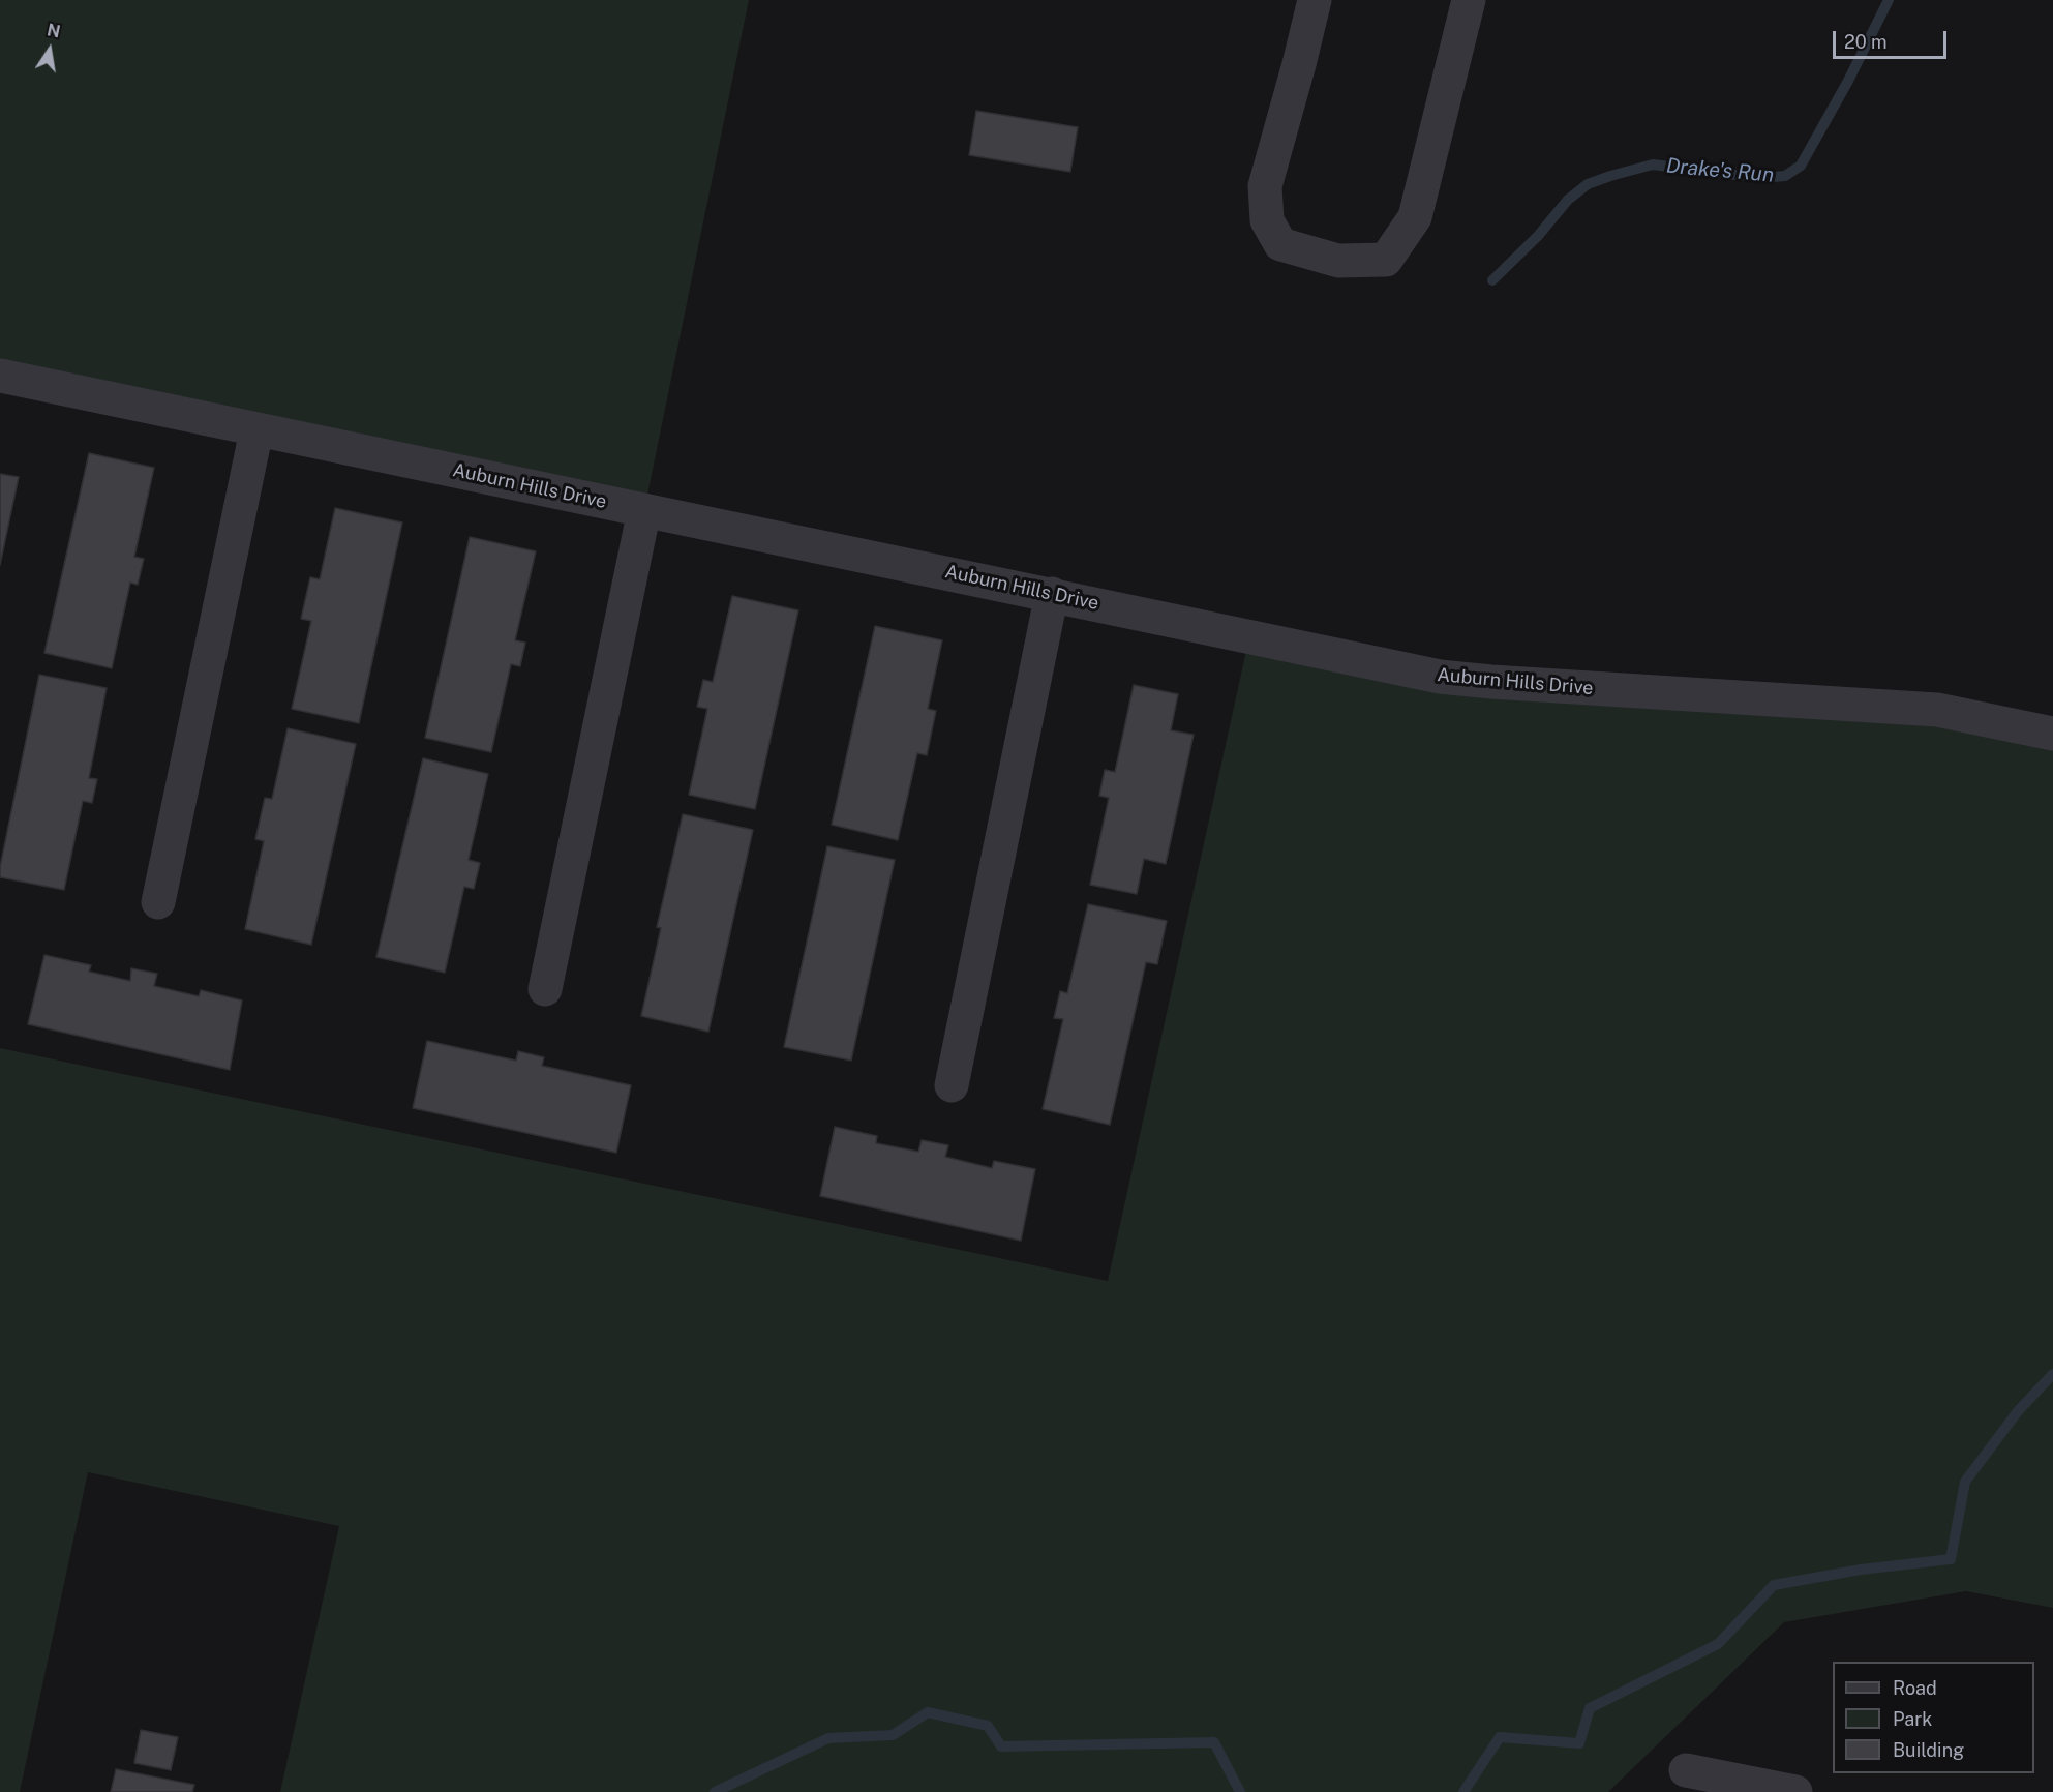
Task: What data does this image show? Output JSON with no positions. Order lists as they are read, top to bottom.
{
  "streets": {
    "street": ["Auburn Hills Drive"]
  },
  "water": ["Drake's Run"],
  "legend": ["Road", "Park", "Building"],
  "scale_bar": "20 m",
  "north": "top"
}
